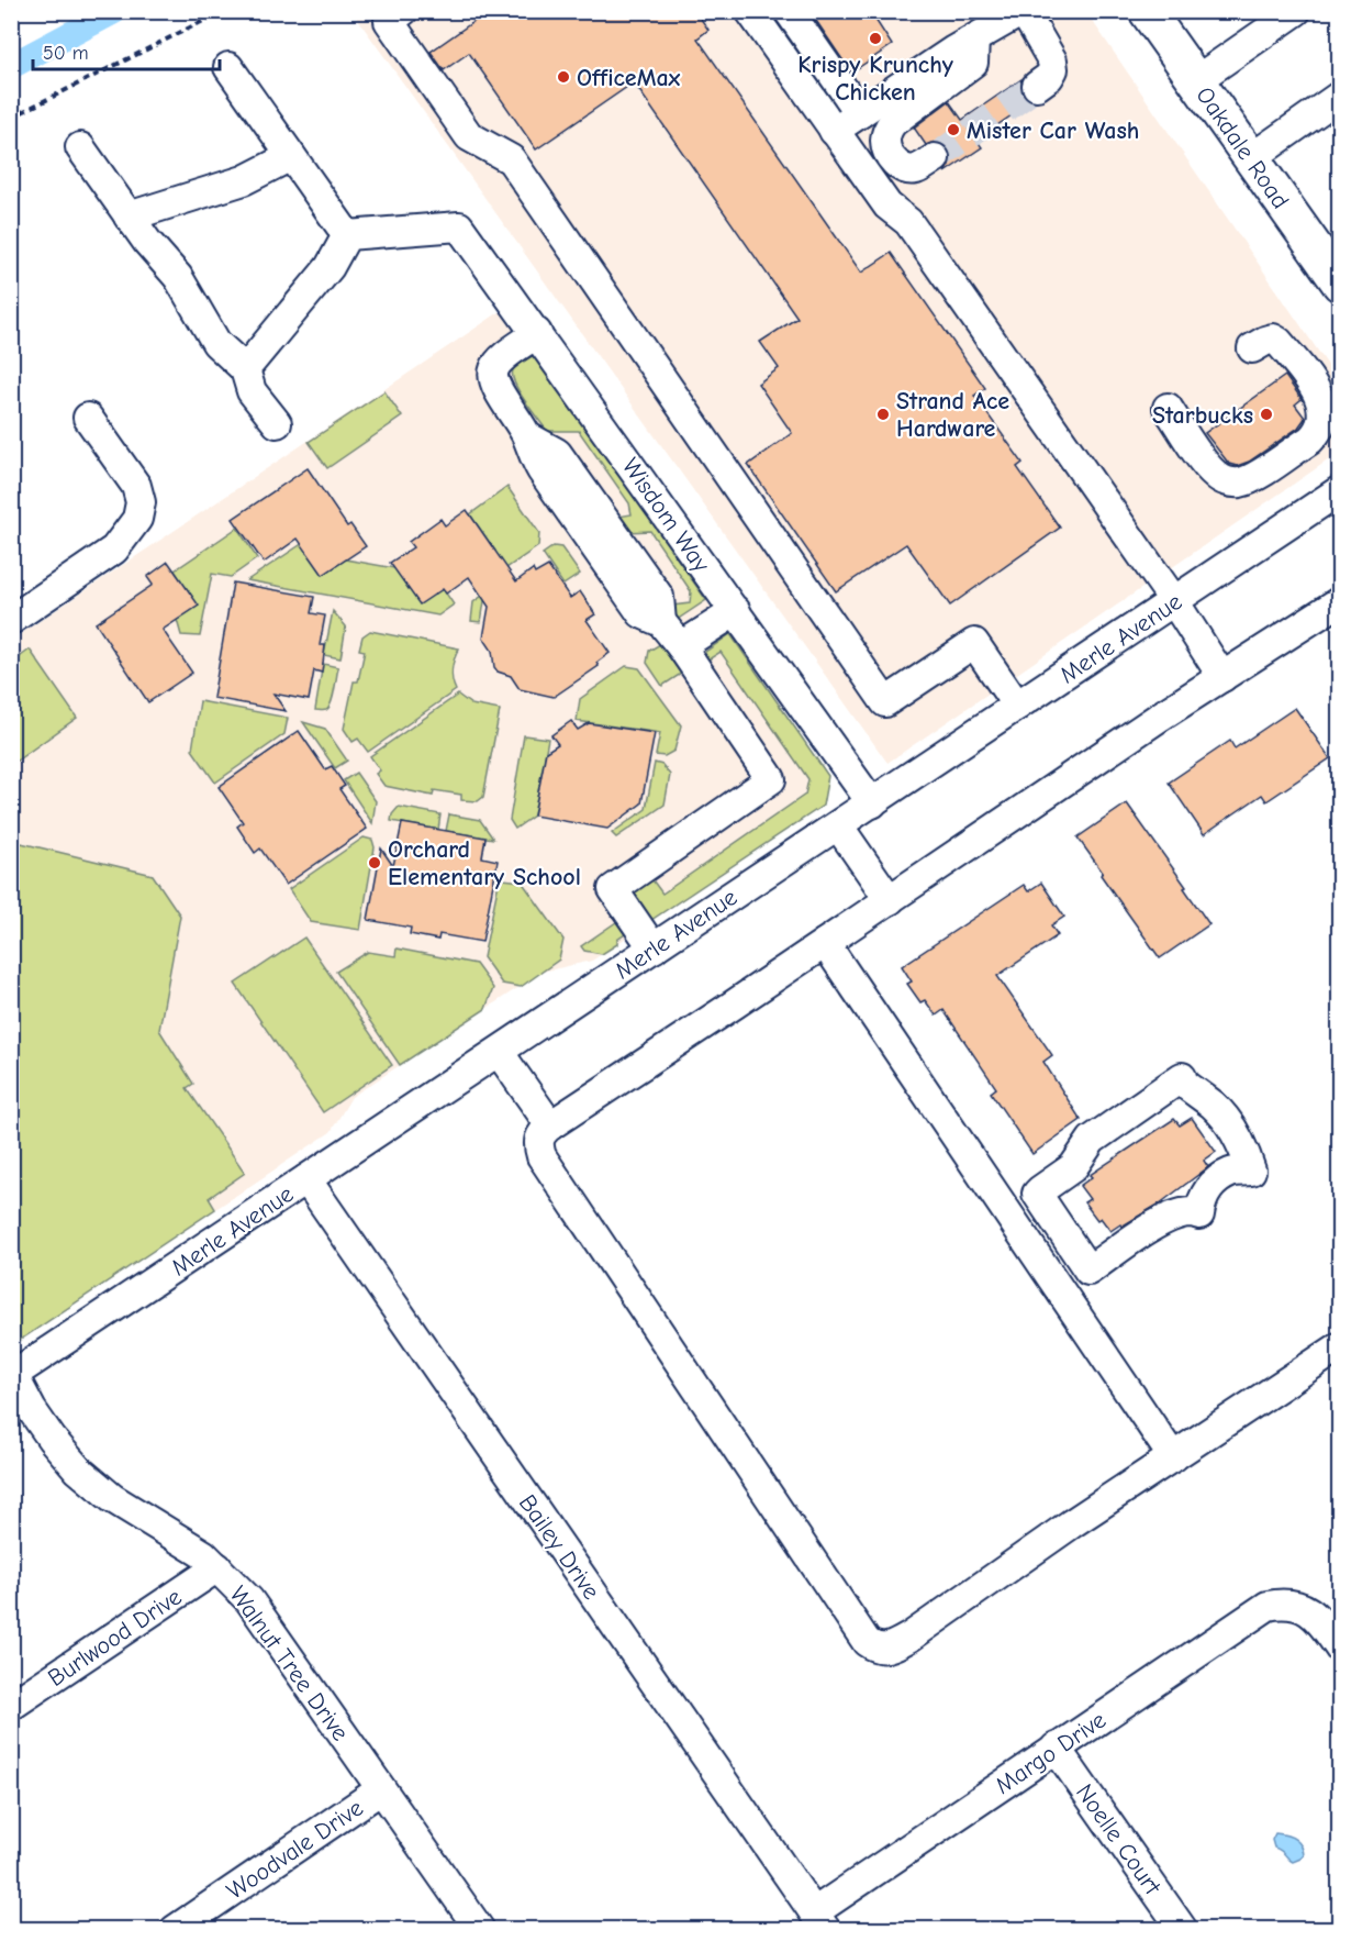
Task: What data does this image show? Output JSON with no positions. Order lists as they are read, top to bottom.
{
  "streets": {
    "main road": ["Oakdale Road"],
    "street": [
      "Wisdom Way",
      "Merle Avenue",
      "Bailey Drive",
      "Burlwood Drive",
      "Walnut Tree Drive",
      "Margo Drive",
      "Noelle Court",
      "Woodvale Drive"
    ]
  },
  "crossings": [
    ["Wisdom Way", "Merle Avenue"],
    ["Merle Avenue", "Bailey Drive"],
    ["Merle Avenue", "Walnut Tree Drive"],
    ["Bailey Drive", "Margo Drive"],
    ["Burlwood Drive", "Walnut Tree Drive"],
    ["Walnut Tree Drive", "Woodvale Drive"],
    ["Margo Drive", "Noelle Court"]
  ],
  "places": [
    "Krispy Krunchy Chicken",
    "OfficeMax",
    "Mister Car Wash",
    "Strand Ace Hardware",
    "Starbucks",
    "Orchard Elementary School"
  ],
  "scale_bar": "50 m"
}
